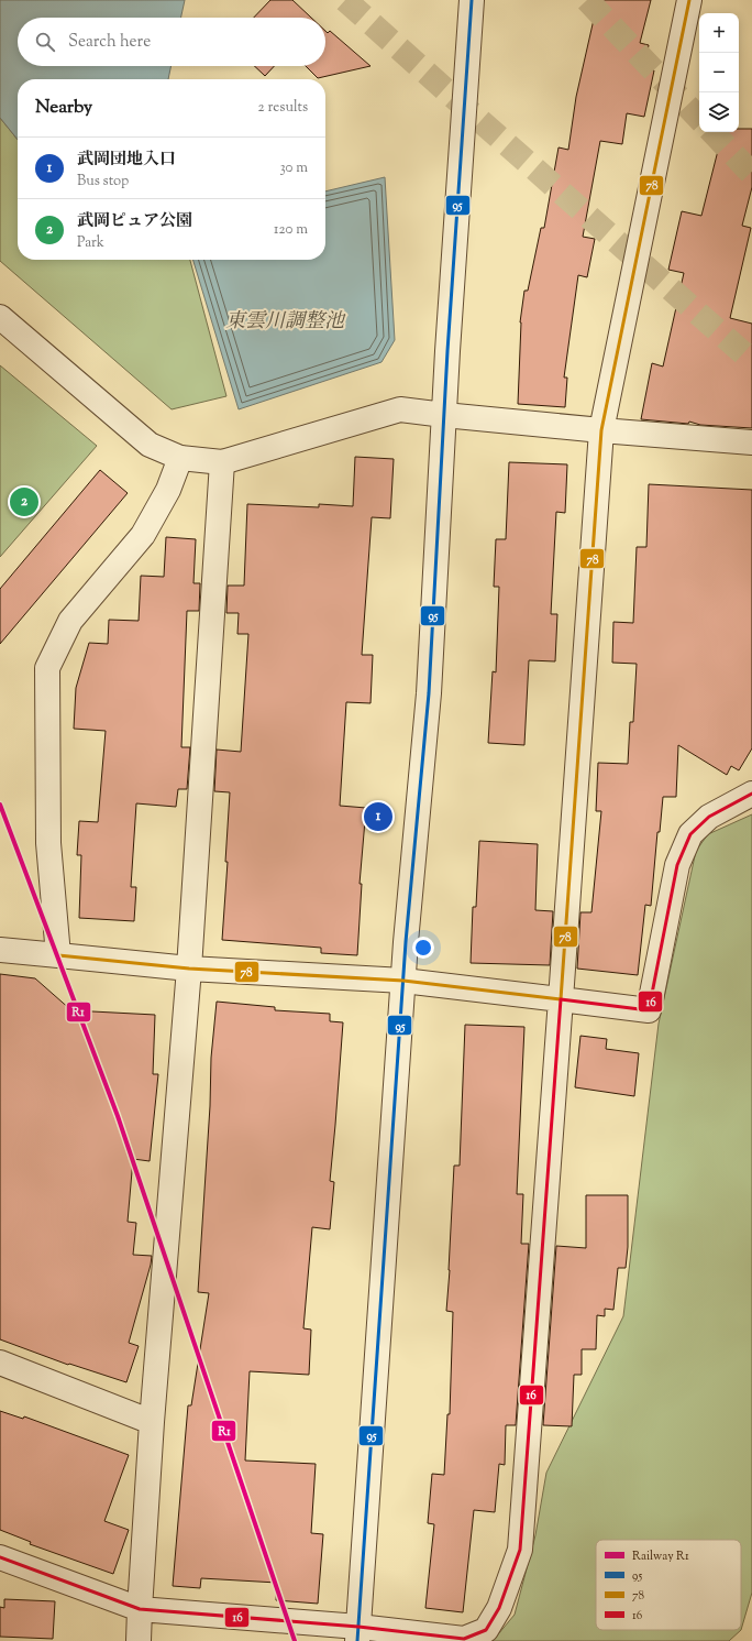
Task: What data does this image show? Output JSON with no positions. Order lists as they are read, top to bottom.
{
  "water": ["東雲川調整池"],
  "lines": [
    "transit line 95",
    "transit line 78",
    "transit line 16",
    "rail line R1"
  ],
  "legend": [
    "Railway R1",
    "95",
    "78",
    "16"
  ],
  "page": {
    "map_buttons": ["+", "−"],
    "search": "Search here",
    "heading": ["Nearby", "2 results"],
    "list": [
      {
        "mark": "1",
        "name": "武岡団地入口",
        "note": "Bus stop",
        "value": "30 m"
      },
      {
        "mark": "2",
        "name": "武岡ピュア公園",
        "note": "Park",
        "value": "120 m"
      }
    ],
    "pins": ["2", "1"]
  }
}
